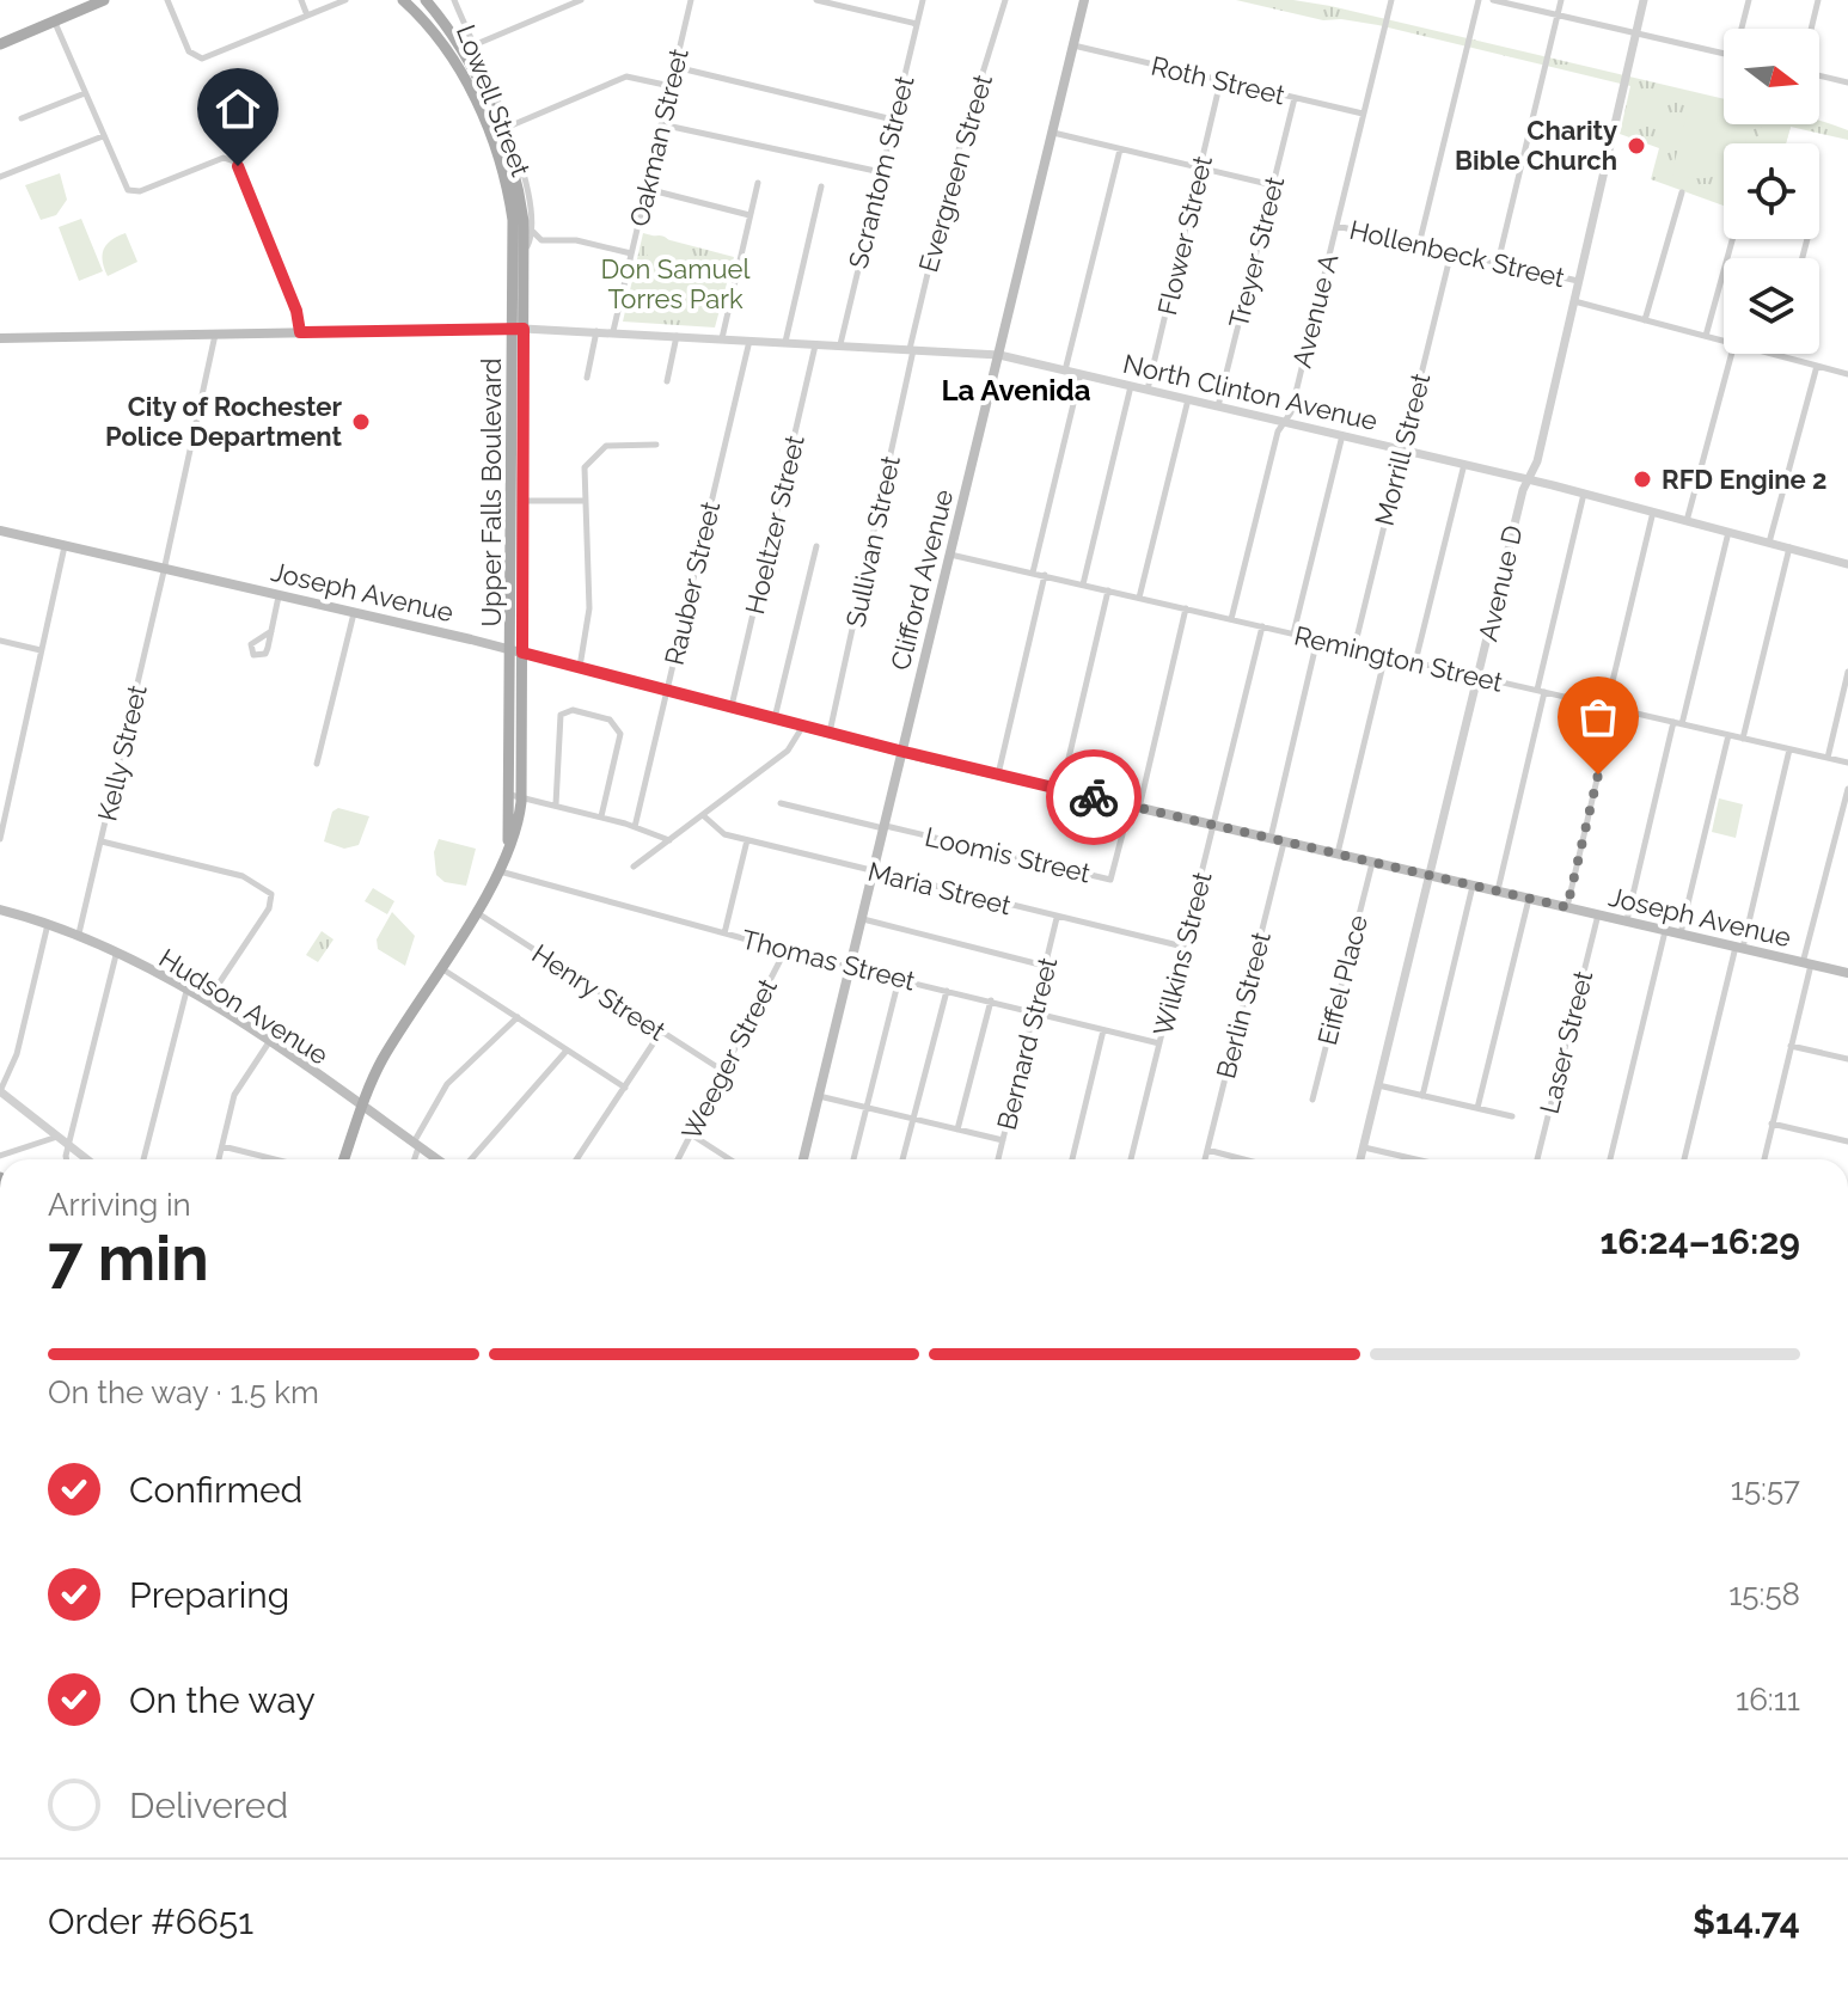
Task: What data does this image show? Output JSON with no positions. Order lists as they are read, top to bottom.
{
  "streets": {
    "main road": [
      "North Clinton Avenue",
      "Upper Falls Boulevard",
      "Clifford Avenue",
      "Joseph Avenue",
      "Hudson Avenue"
    ],
    "street": [
      "Roth Street",
      "Lowell Street",
      "Oakman Street",
      "Scrantom Street",
      "Evergreen Street",
      "Flower Street",
      "Treyer Street",
      "Hollenbeck Street",
      "Avenue A",
      "Morrill Street",
      "Hoeltzer Street",
      "Sullivan Street",
      "Rauber Street",
      "Avenue D",
      "Remington Street",
      "Kelly Street",
      "Loomis Street",
      "Maria Street",
      "Wilkins Street",
      "Thomas Street",
      "Eiffel Place",
      "Henry Street",
      "Berlin Street",
      "Laser Street",
      "Bernard Street",
      "Weeger Street"
    ]
  },
  "crossings": [
    ["Roth Street", "Flower Street"],
    ["Roth Street", "Treyer Street"],
    ["Roth Street", "Avenue A"],
    ["Roth Street", "Clifford Avenue"],
    ["Lowell Street", "Upper Falls Boulevard"],
    ["Oakman Street", "North Clinton Avenue"],
    ["Scrantom Street", "North Clinton Avenue"],
    ["Evergreen Street", "North Clinton Avenue"],
    ["Evergreen Street", "Sullivan Street"],
    ["Flower Street", "North Clinton Avenue"],
    ["Treyer Street", "North Clinton Avenue"],
    ["Hollenbeck Street", "Avenue A"],
    ["Hollenbeck Street", "Morrill Street"],
    ["Hollenbeck Street", "Avenue D"],
    ["Avenue A", "North Clinton Avenue"],
    ["Avenue A", "Remington Street"],
    ["North Clinton Avenue", "Morrill Street"],
    ["North Clinton Avenue", "Upper Falls Boulevard"],
    ["North Clinton Avenue", "Hoeltzer Street"],
    ["North Clinton Avenue", "Sullivan Street"],
    ["North Clinton Avenue", "Clifford Avenue"],
    ["North Clinton Avenue", "Rauber Street"],
    ["North Clinton Avenue", "Avenue D"],
    ["North Clinton Avenue", "Kelly Street"],
    ["Morrill Street", "Remington Street"],
    ["Upper Falls Boulevard", "Joseph Avenue"],
    ["Upper Falls Boulevard", "Thomas Street"],
    ["Upper Falls Boulevard", "Henry Street"],
    ["Upper Falls Boulevard", "Hudson Avenue"],
    ["Hoeltzer Street", "Joseph Avenue"],
    ["Sullivan Street", "Joseph Avenue"],
    ["Clifford Avenue", "Joseph Avenue"],
    ["Clifford Avenue", "Remington Street"],
    ["Clifford Avenue", "Loomis Street"],
    ["Clifford Avenue", "Maria Street"],
    ["Clifford Avenue", "Thomas Street"],
    ["Rauber Street", "Joseph Avenue"],
    ["Avenue D", "Joseph Avenue"],
    ["Avenue D", "Remington Street"],
    ["Joseph Avenue", "Kelly Street"],
    ["Joseph Avenue", "Loomis Street"],
    ["Joseph Avenue", "Wilkins Street"],
    ["Joseph Avenue", "Eiffel Place"],
    ["Joseph Avenue", "Berlin Street"],
    ["Joseph Avenue", "Laser Street"],
    ["Remington Street", "Wilkins Street"],
    ["Kelly Street", "Hudson Avenue"],
    ["Maria Street", "Wilkins Street"],
    ["Maria Street", "Bernard Street"],
    ["Wilkins Street", "Thomas Street"],
    ["Thomas Street", "Bernard Street"],
    ["Thomas Street", "Weeger Street"],
    ["Henry Street", "Weeger Street"]
  ],
  "districts": ["La Avenida"],
  "parks": ["Don Samuel Torres Park"],
  "places": ["Charity Bible Church", "City of Rochester Police Department", "RFD Engine 2"],
  "north": "right",
  "page": {
    "heading": ["7 min", "Arriving in", "16:24–16:29"],
    "panel": ["Order #6651", "$14.74"],
    "bar": "On the way · 1.5 km",
    "list": [
      ["Confirmed", "15:57"],
      ["Preparing", "15:58"],
      ["On the way", "16:11"],
      "Delivered"
    ]
  }
}
